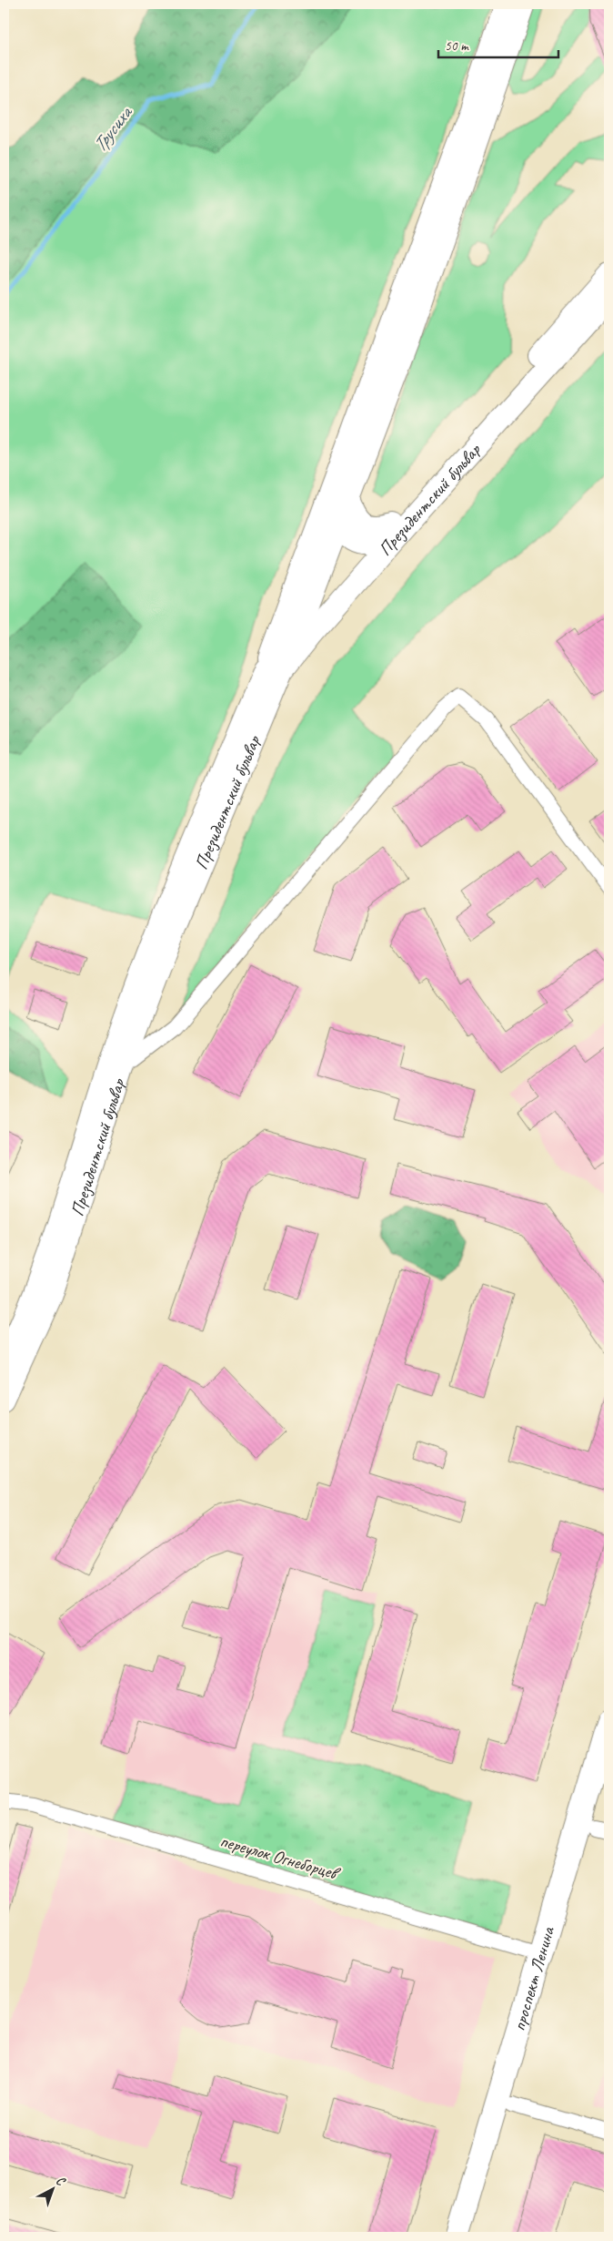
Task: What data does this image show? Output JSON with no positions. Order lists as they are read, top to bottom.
{
  "streets": {
    "main road": ["Президентский бульвар", "проспект Ленина"],
    "street": ["переулок Огнеборцев"]
  },
  "crossings": [
    ["переулок Огнеборцев", "проспект Ленина"]
  ],
  "water": ["Трусиха"],
  "scale_bar": "50 m",
  "north": "top right"
}
